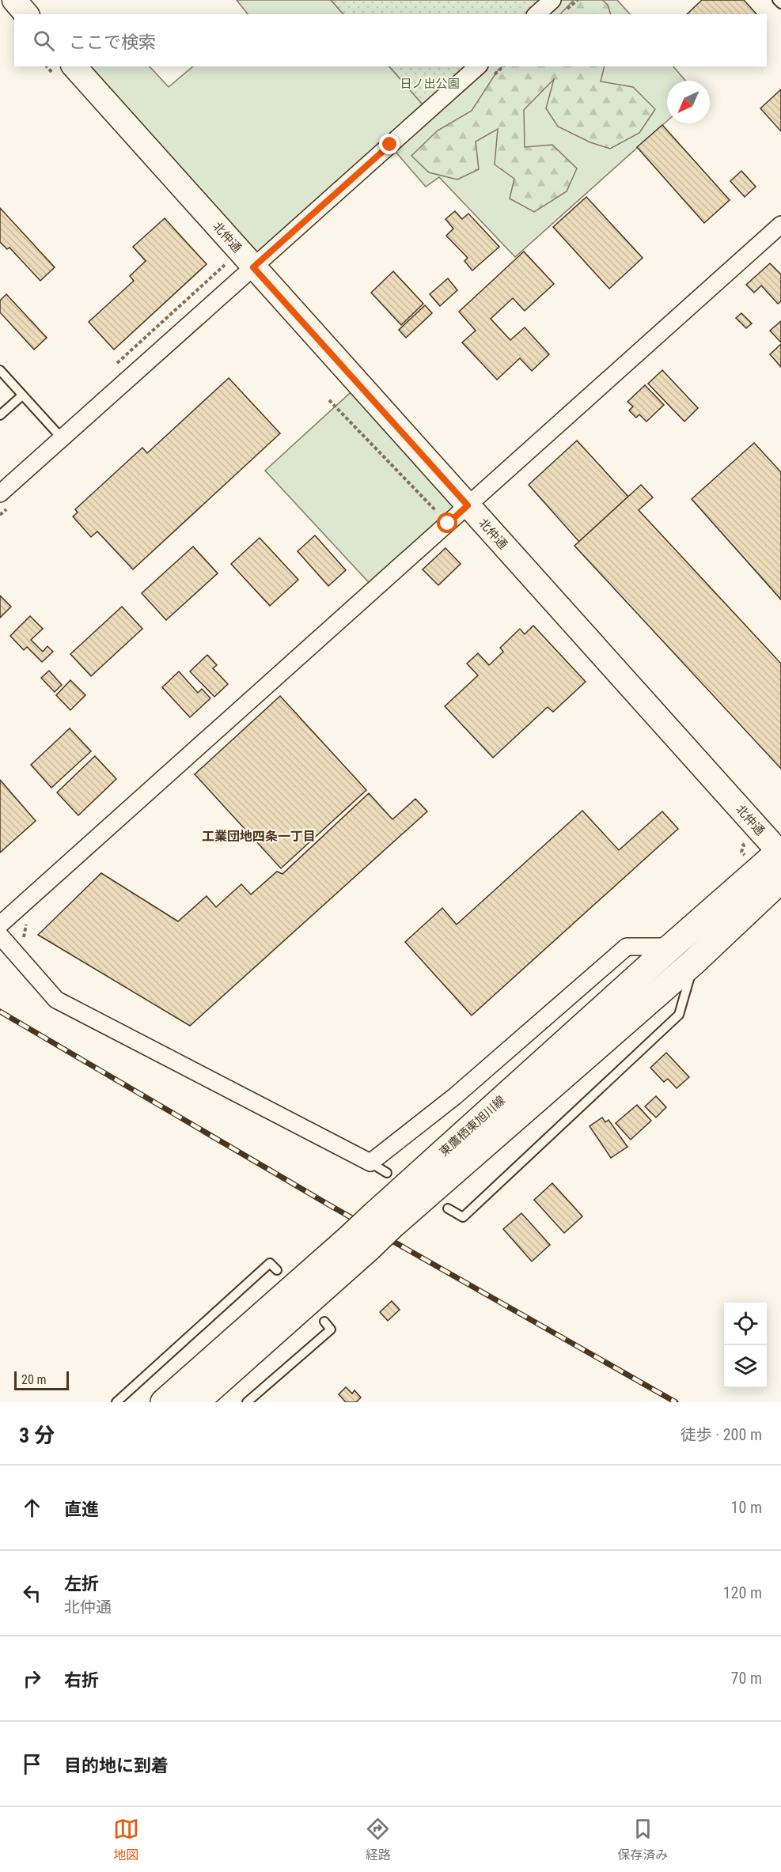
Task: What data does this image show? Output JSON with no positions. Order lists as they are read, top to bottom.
{
  "streets": {
    "main road": ["東鷹栖東旭川線"],
    "street": ["北仲通"]
  },
  "crossings": [
    ["北仲通", "東鷹栖東旭川線"]
  ],
  "districts": ["工業団地四条一丁目"],
  "parks": ["日ノ出公園"],
  "scale_bar": "20 m",
  "north": "bottom left",
  "page": {
    "search": "ここで検索",
    "scale": "20 m",
    "heading": ["3 分", "徒歩 · 200 m"],
    "list": [
      ["直進", "10 m"],
      ["左折", "北仲通", "120 m"],
      ["右折", "70 m"],
      "目的地に到着"
    ],
    "nav": ["地図", "経路", "保存済み"]
  }
}
